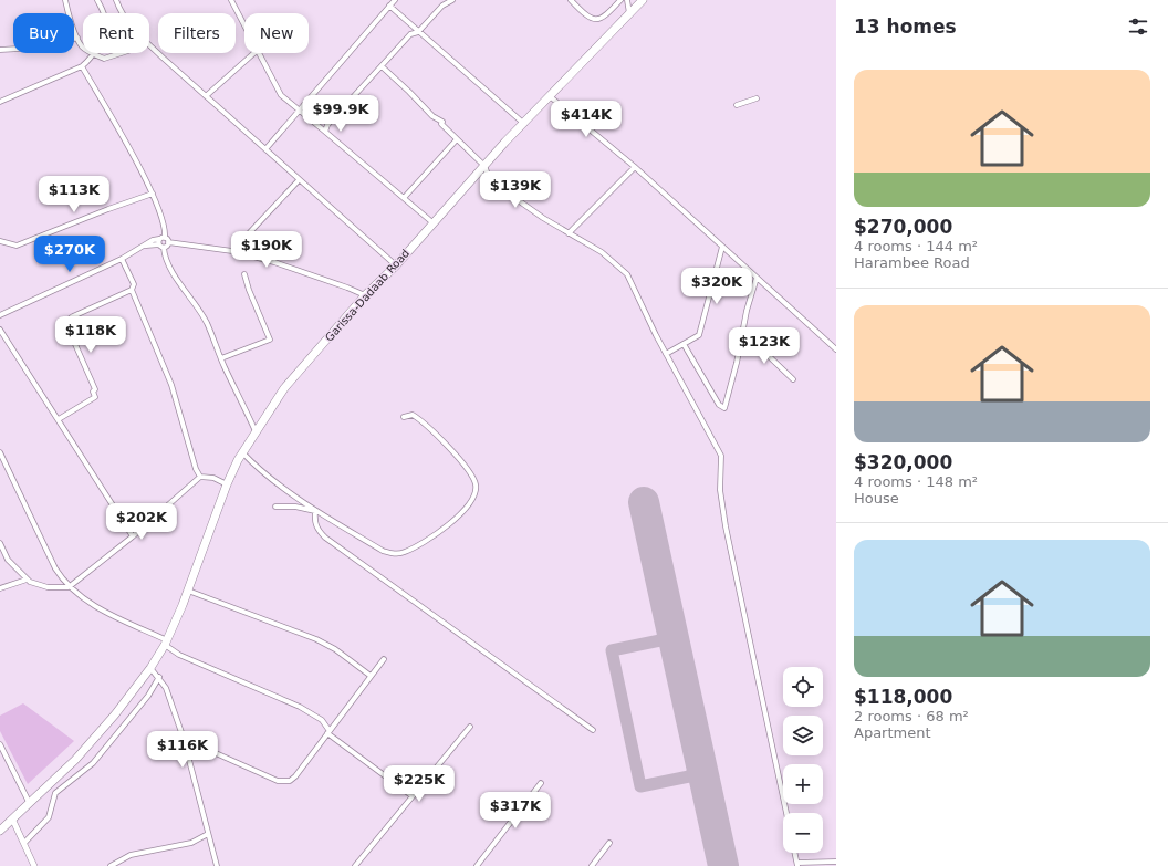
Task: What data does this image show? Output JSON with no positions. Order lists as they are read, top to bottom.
{
  "streets": {
    "highway": ["Garissa-Dadaab Road"]
  },
  "page": {
    "heading": "13 homes",
    "chip": [
      "Buy",
      "Rent",
      "Filters",
      "New"
    ],
    "list": [
      {
        "name": "$270,000",
        "note": "4 rooms · 144 m² · Harambee Road"
      },
      {
        "name": "$320,000",
        "note": "4 rooms · 148 m² · House"
      },
      {
        "name": "$118,000",
        "note": "2 rooms · 68 m² · Apartment"
      }
    ],
    "price": [
      "$99.9K",
      "$414K",
      "$139K",
      "$113K",
      "$190K",
      "$270K",
      "$320K",
      "$118K",
      "$123K",
      "$202K",
      "$116K",
      "$225K",
      "$317K"
    ],
    "map_buttons": ["+", "−"]
  }
}
